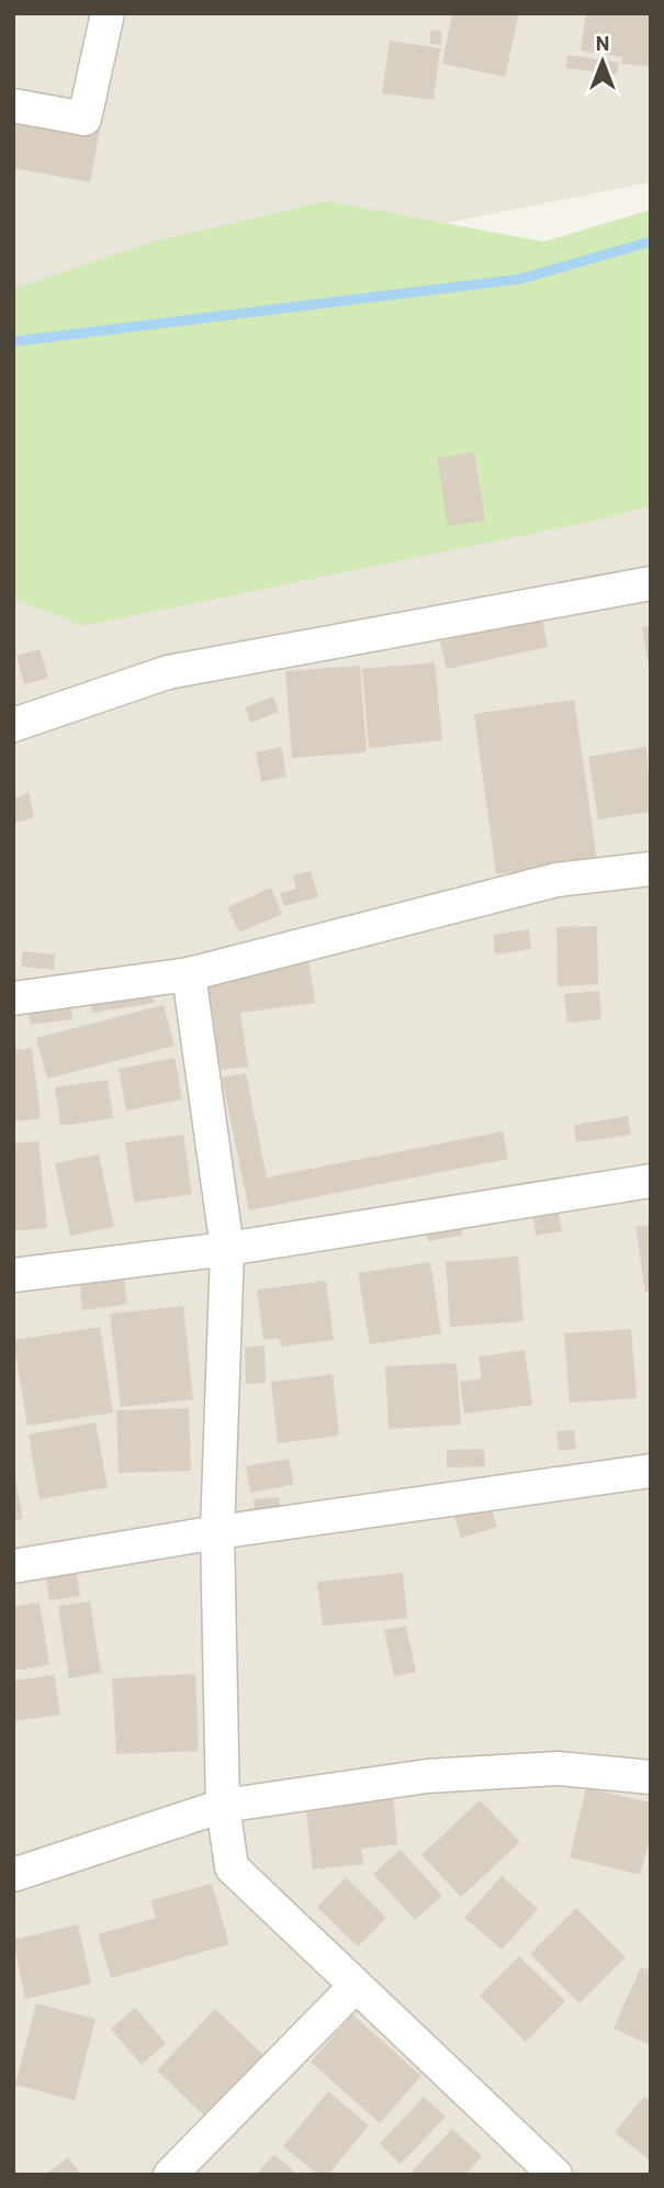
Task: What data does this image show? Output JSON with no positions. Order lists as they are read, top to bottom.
{
  "north": "top"
}
